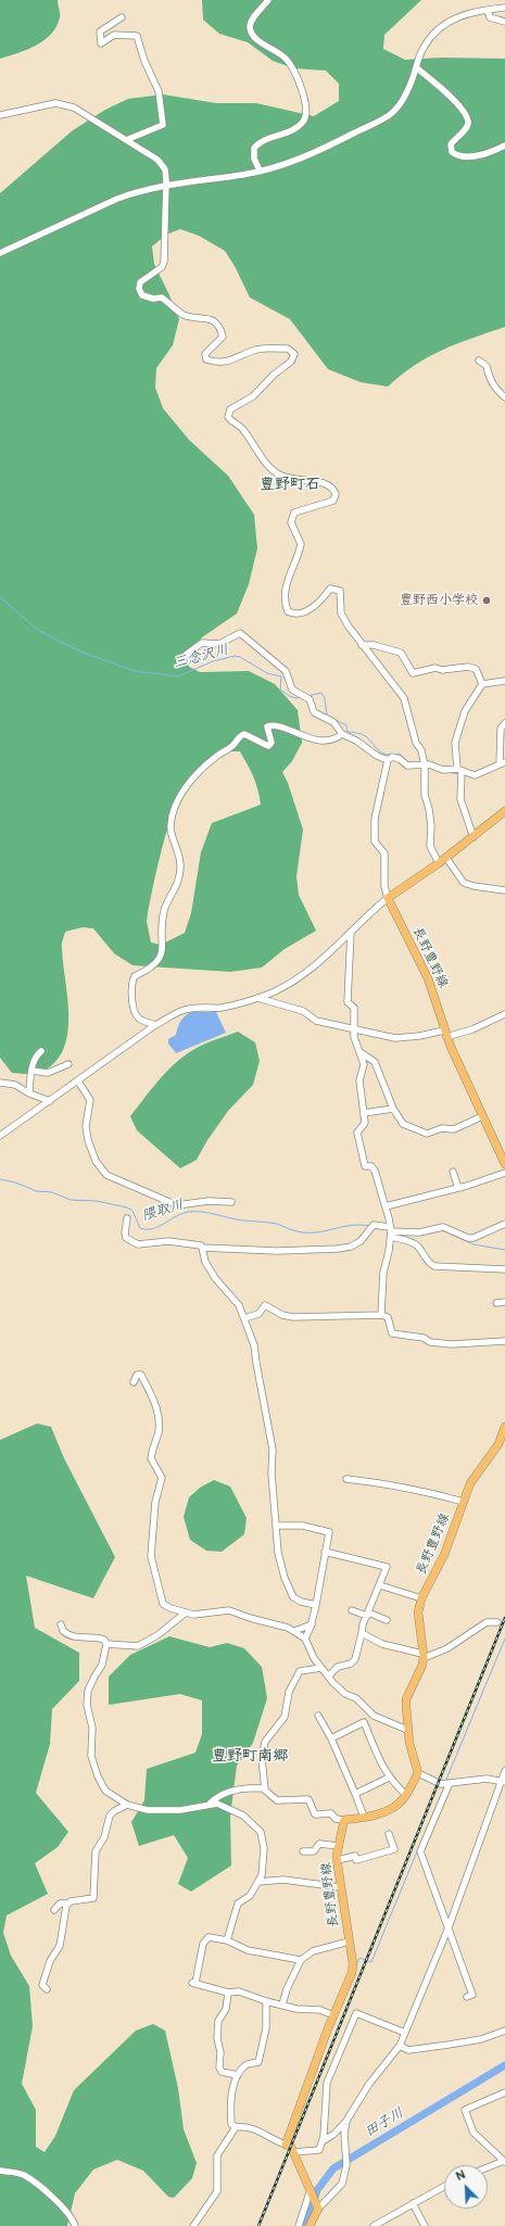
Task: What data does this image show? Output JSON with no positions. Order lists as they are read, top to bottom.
{
  "streets": {
    "main road": ["長野豊野線"]
  },
  "districts": ["豊野町石", "豊野町南郷"],
  "water": ["三念沢川", "隈取川", "田子川"],
  "places": ["豊野西小学校"],
  "north": "top left"
}
